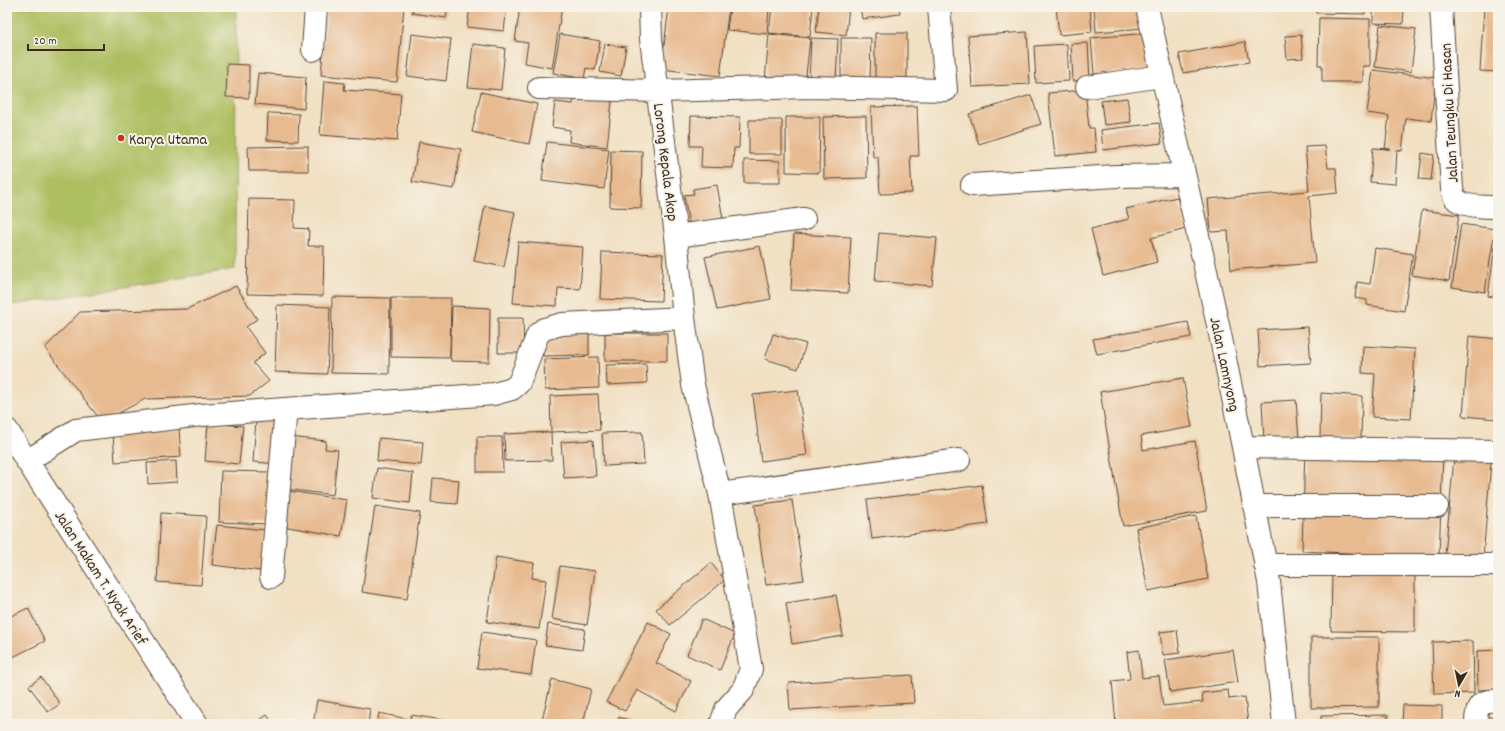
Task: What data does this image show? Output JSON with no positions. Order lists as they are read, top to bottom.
{
  "streets": {
    "street": [
      "Jalan Teungku Di Hasan",
      "Lorong Kepala Akop",
      "Jalan Lamnyong",
      "Jalan Makam T. Nyak Arief"
    ]
  },
  "places": ["Karya Utama"],
  "scale_bar": "20 m",
  "north": "bottom"
}
